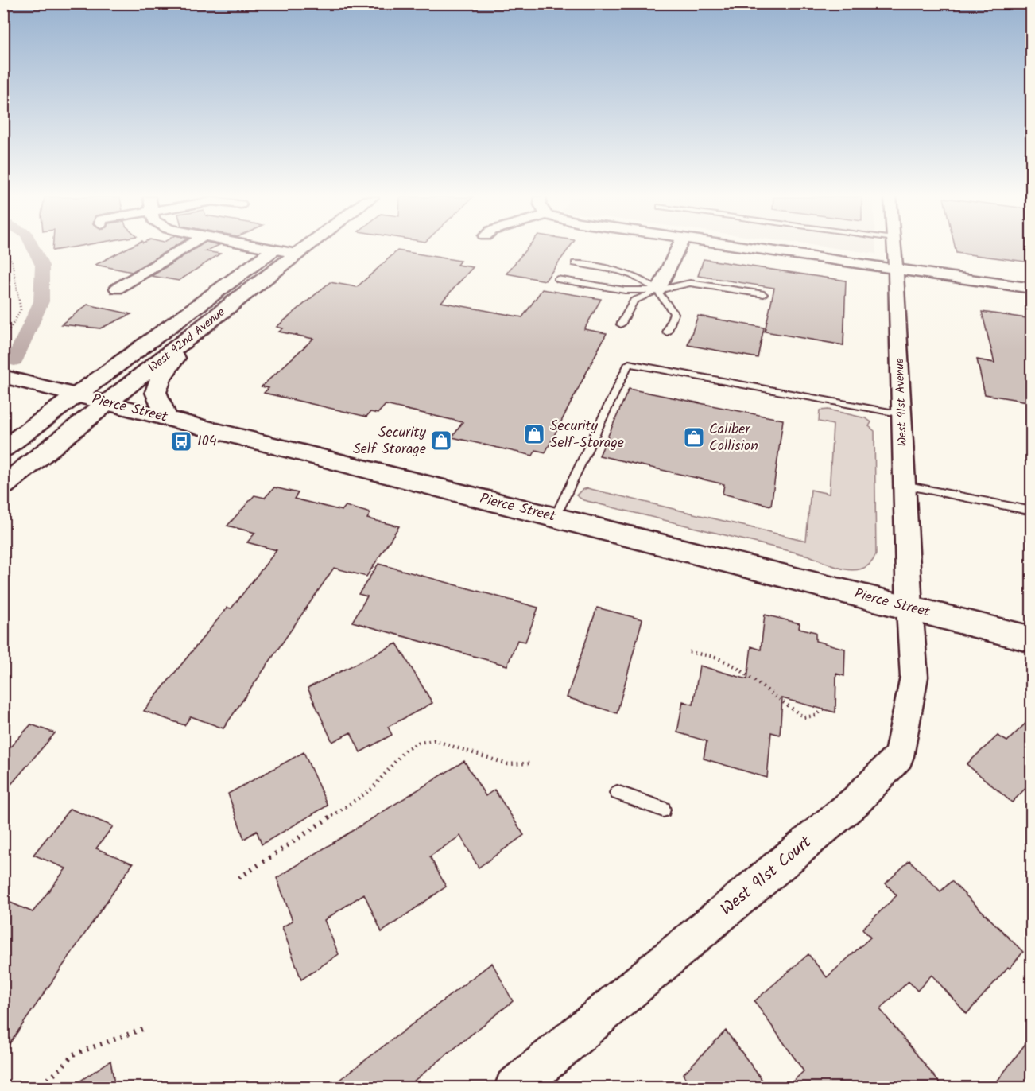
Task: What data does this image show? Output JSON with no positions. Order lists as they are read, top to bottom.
{
  "streets": {
    "main road": ["West 92nd Avenue", "Pierce Street"],
    "street": ["West 91st Avenue", "West 91st Court"]
  },
  "crossings": [
    ["West 92nd Avenue", "Pierce Street"],
    ["West 91st Avenue", "Pierce Street"],
    ["West 91st Avenue", "West 91st Court"],
    ["Pierce Street", "West 91st Court"]
  ],
  "places": {
    "shop": ["Security Self-Storage", "Caliber Collision", "Security Self Storage"],
    "bus stop": ["104"]
  }
}
